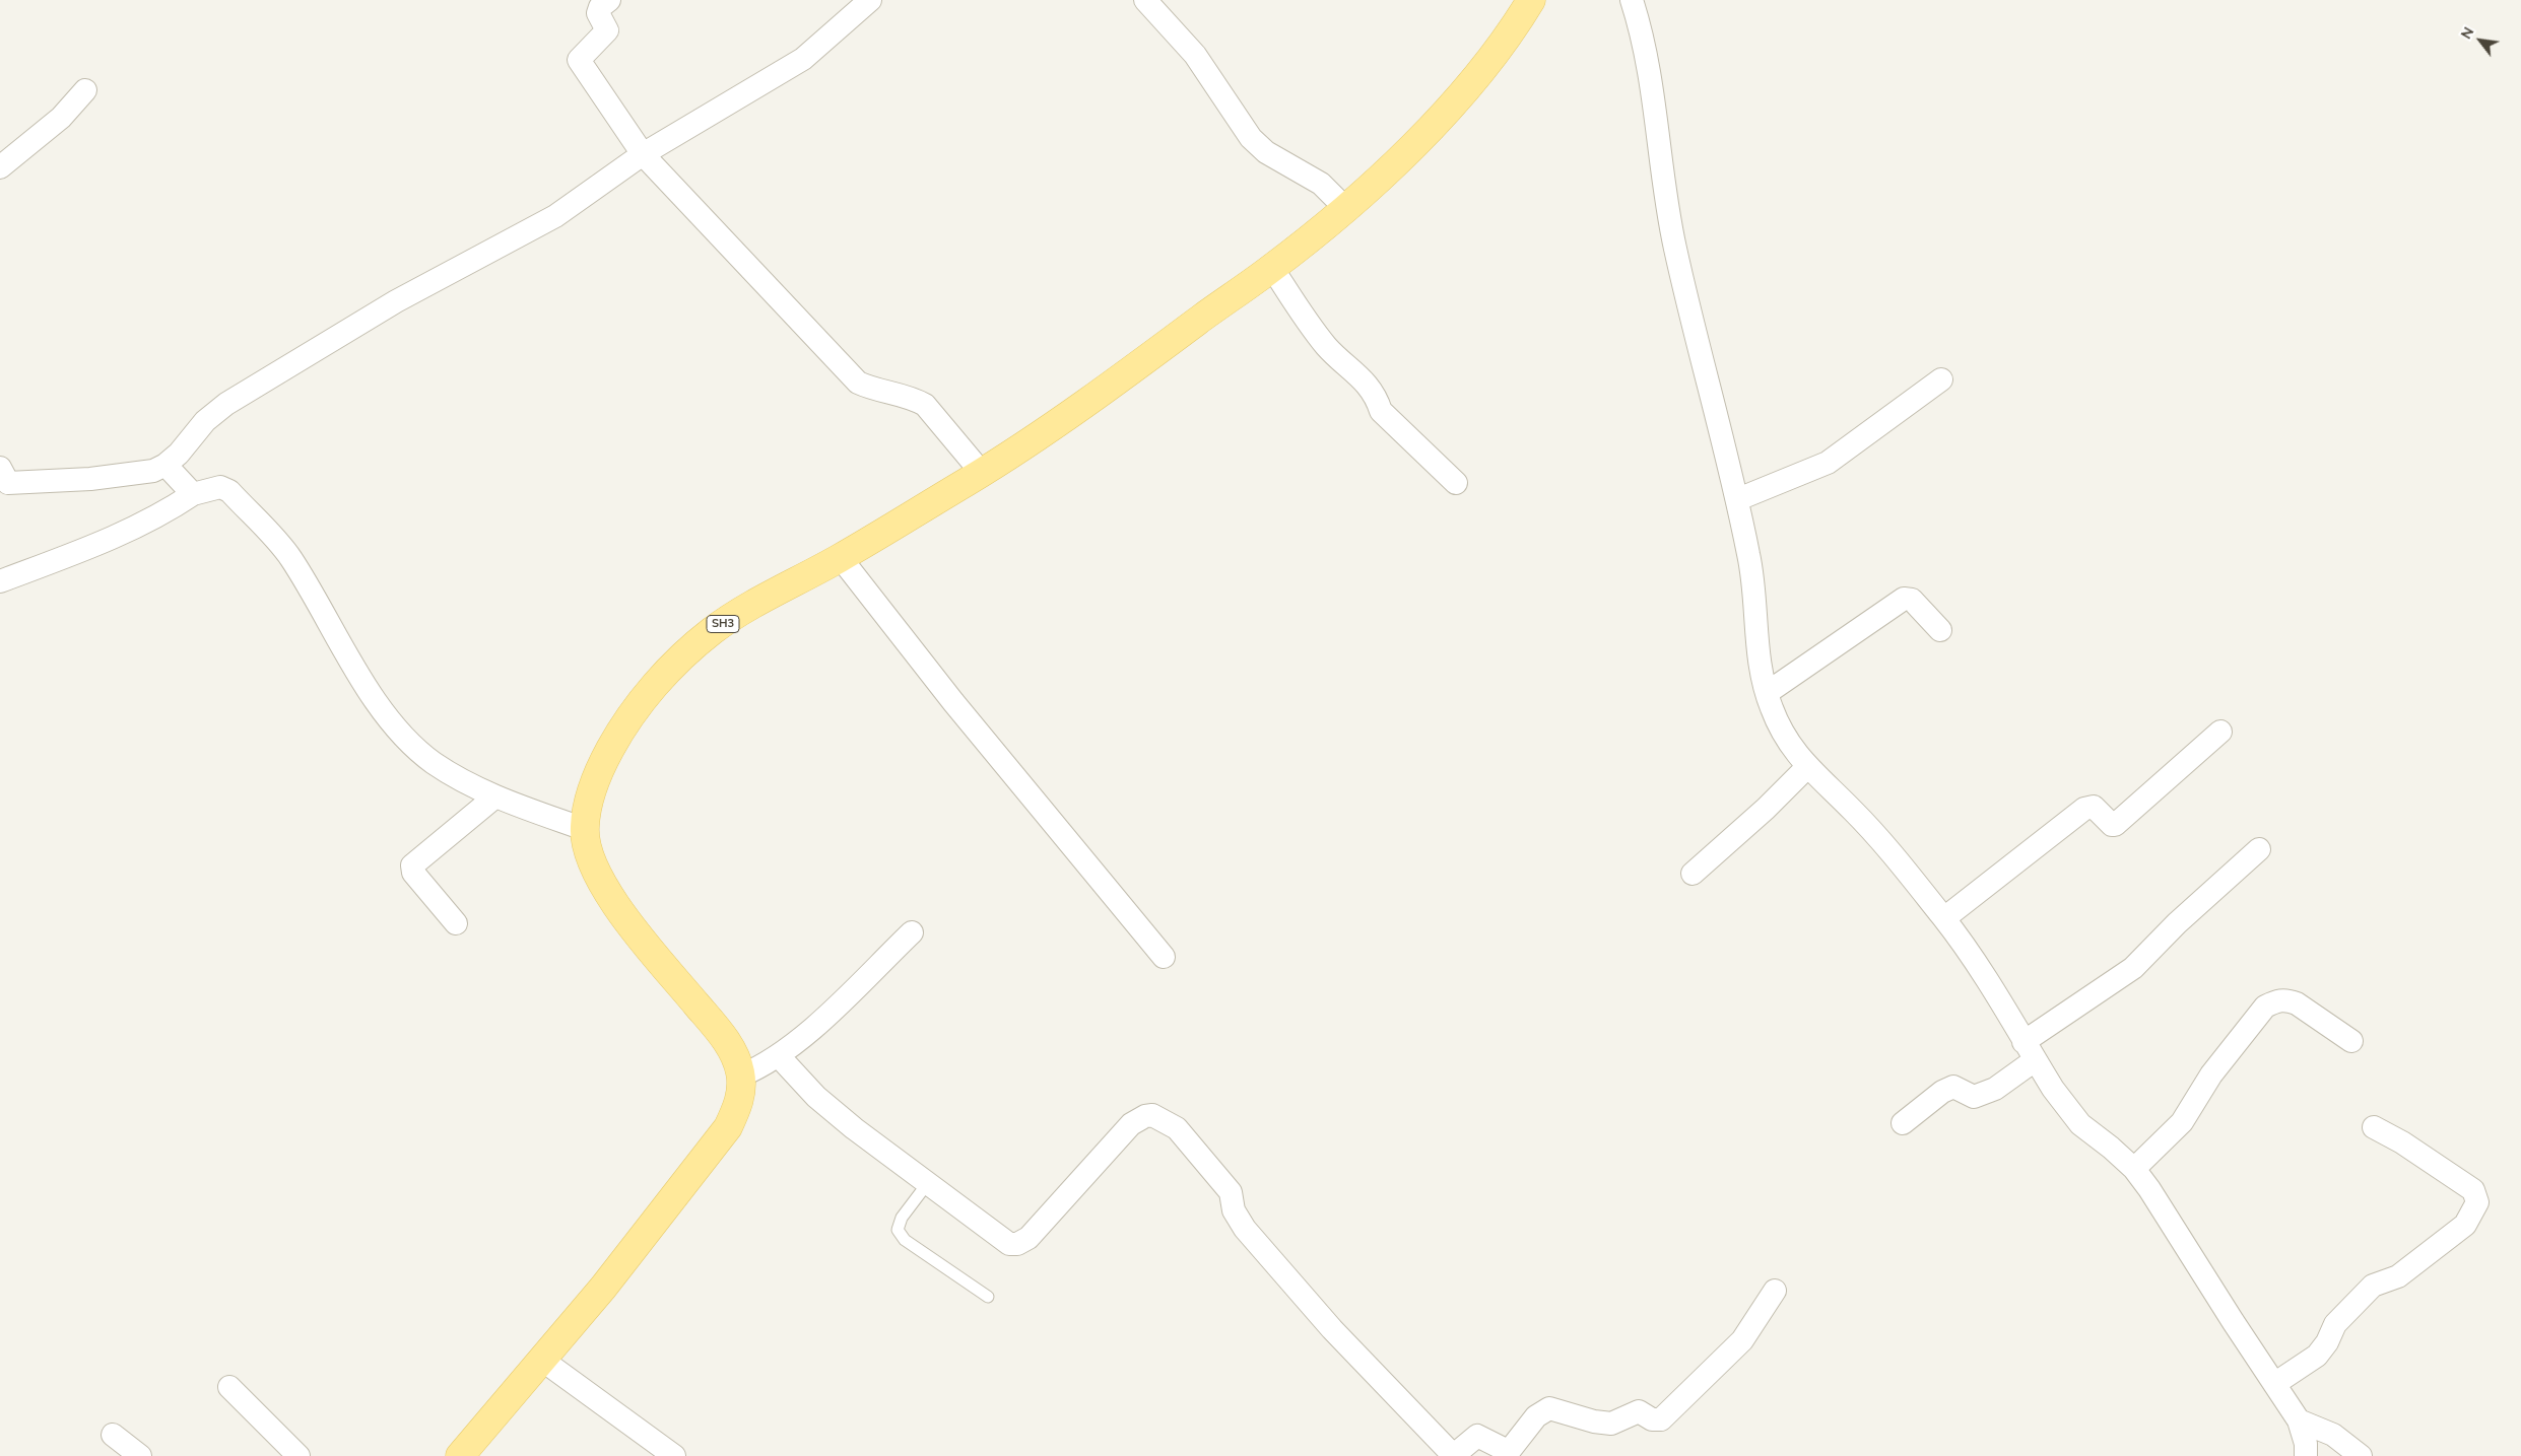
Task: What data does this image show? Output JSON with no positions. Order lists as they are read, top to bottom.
{
  "streets": {
    "main road": ["SH3"]
  },
  "north": "top left"
}
